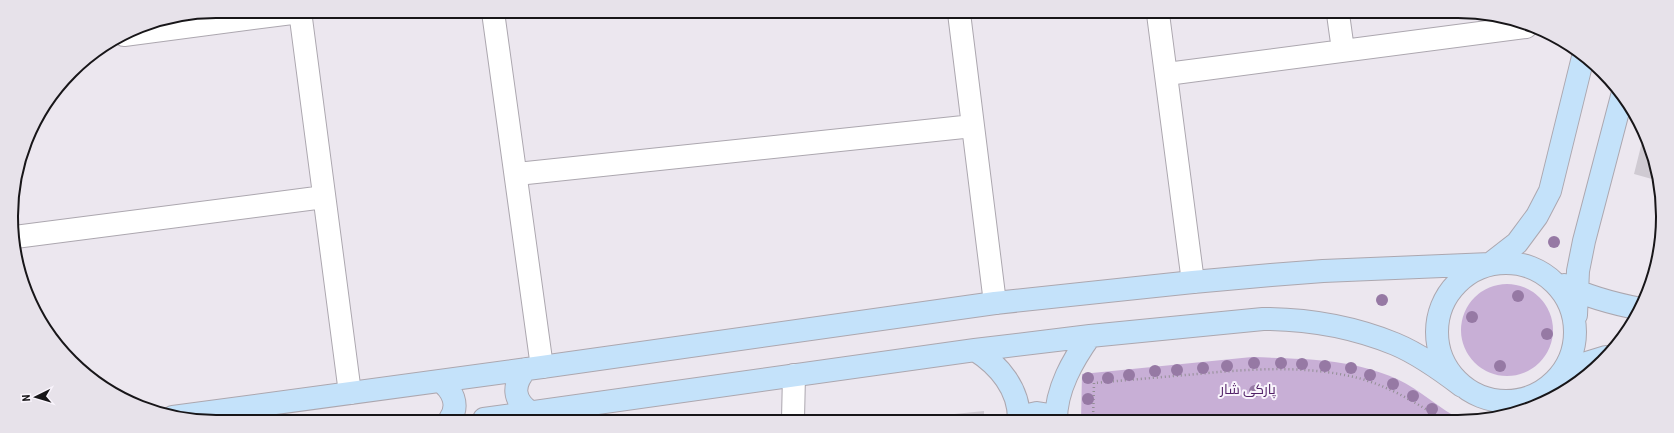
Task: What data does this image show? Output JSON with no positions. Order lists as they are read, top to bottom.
{
  "parks": ["پارکی شار"],
  "north": "left"
}
